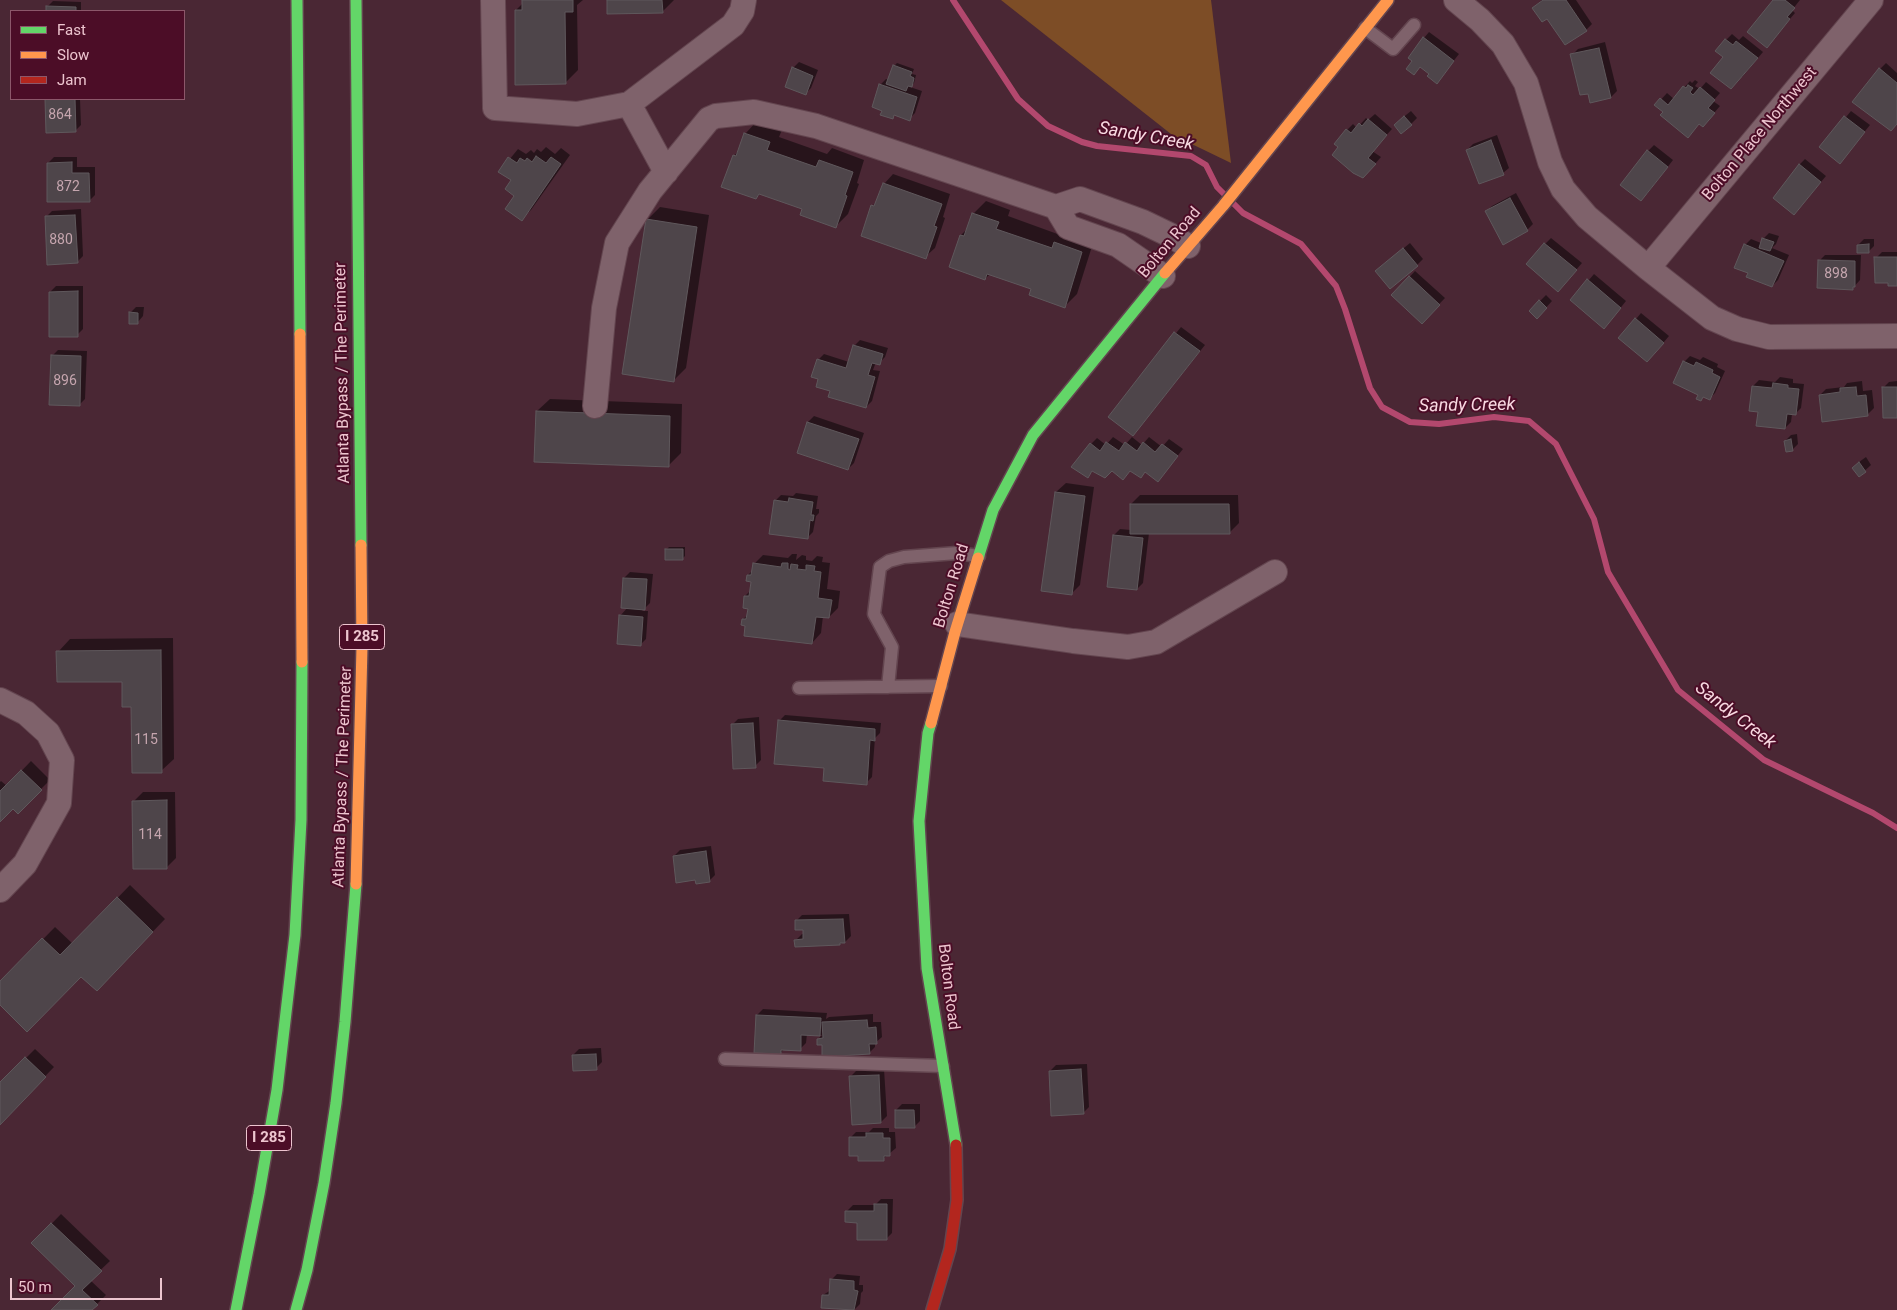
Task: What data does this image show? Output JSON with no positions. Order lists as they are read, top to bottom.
{
  "streets": {
    "main road": ["Bolton Road", "Atlanta Bypass / The Perimeter", "I 285"],
    "street": ["Bolton Place Northwest"]
  },
  "water": ["Sandy Creek"],
  "house_numbers": [
    "864",
    "872",
    "880",
    "898",
    "896",
    "115",
    "114"
  ],
  "legend": ["Fast", "Slow", "Jam"],
  "scale_bar": "50 m"
}
